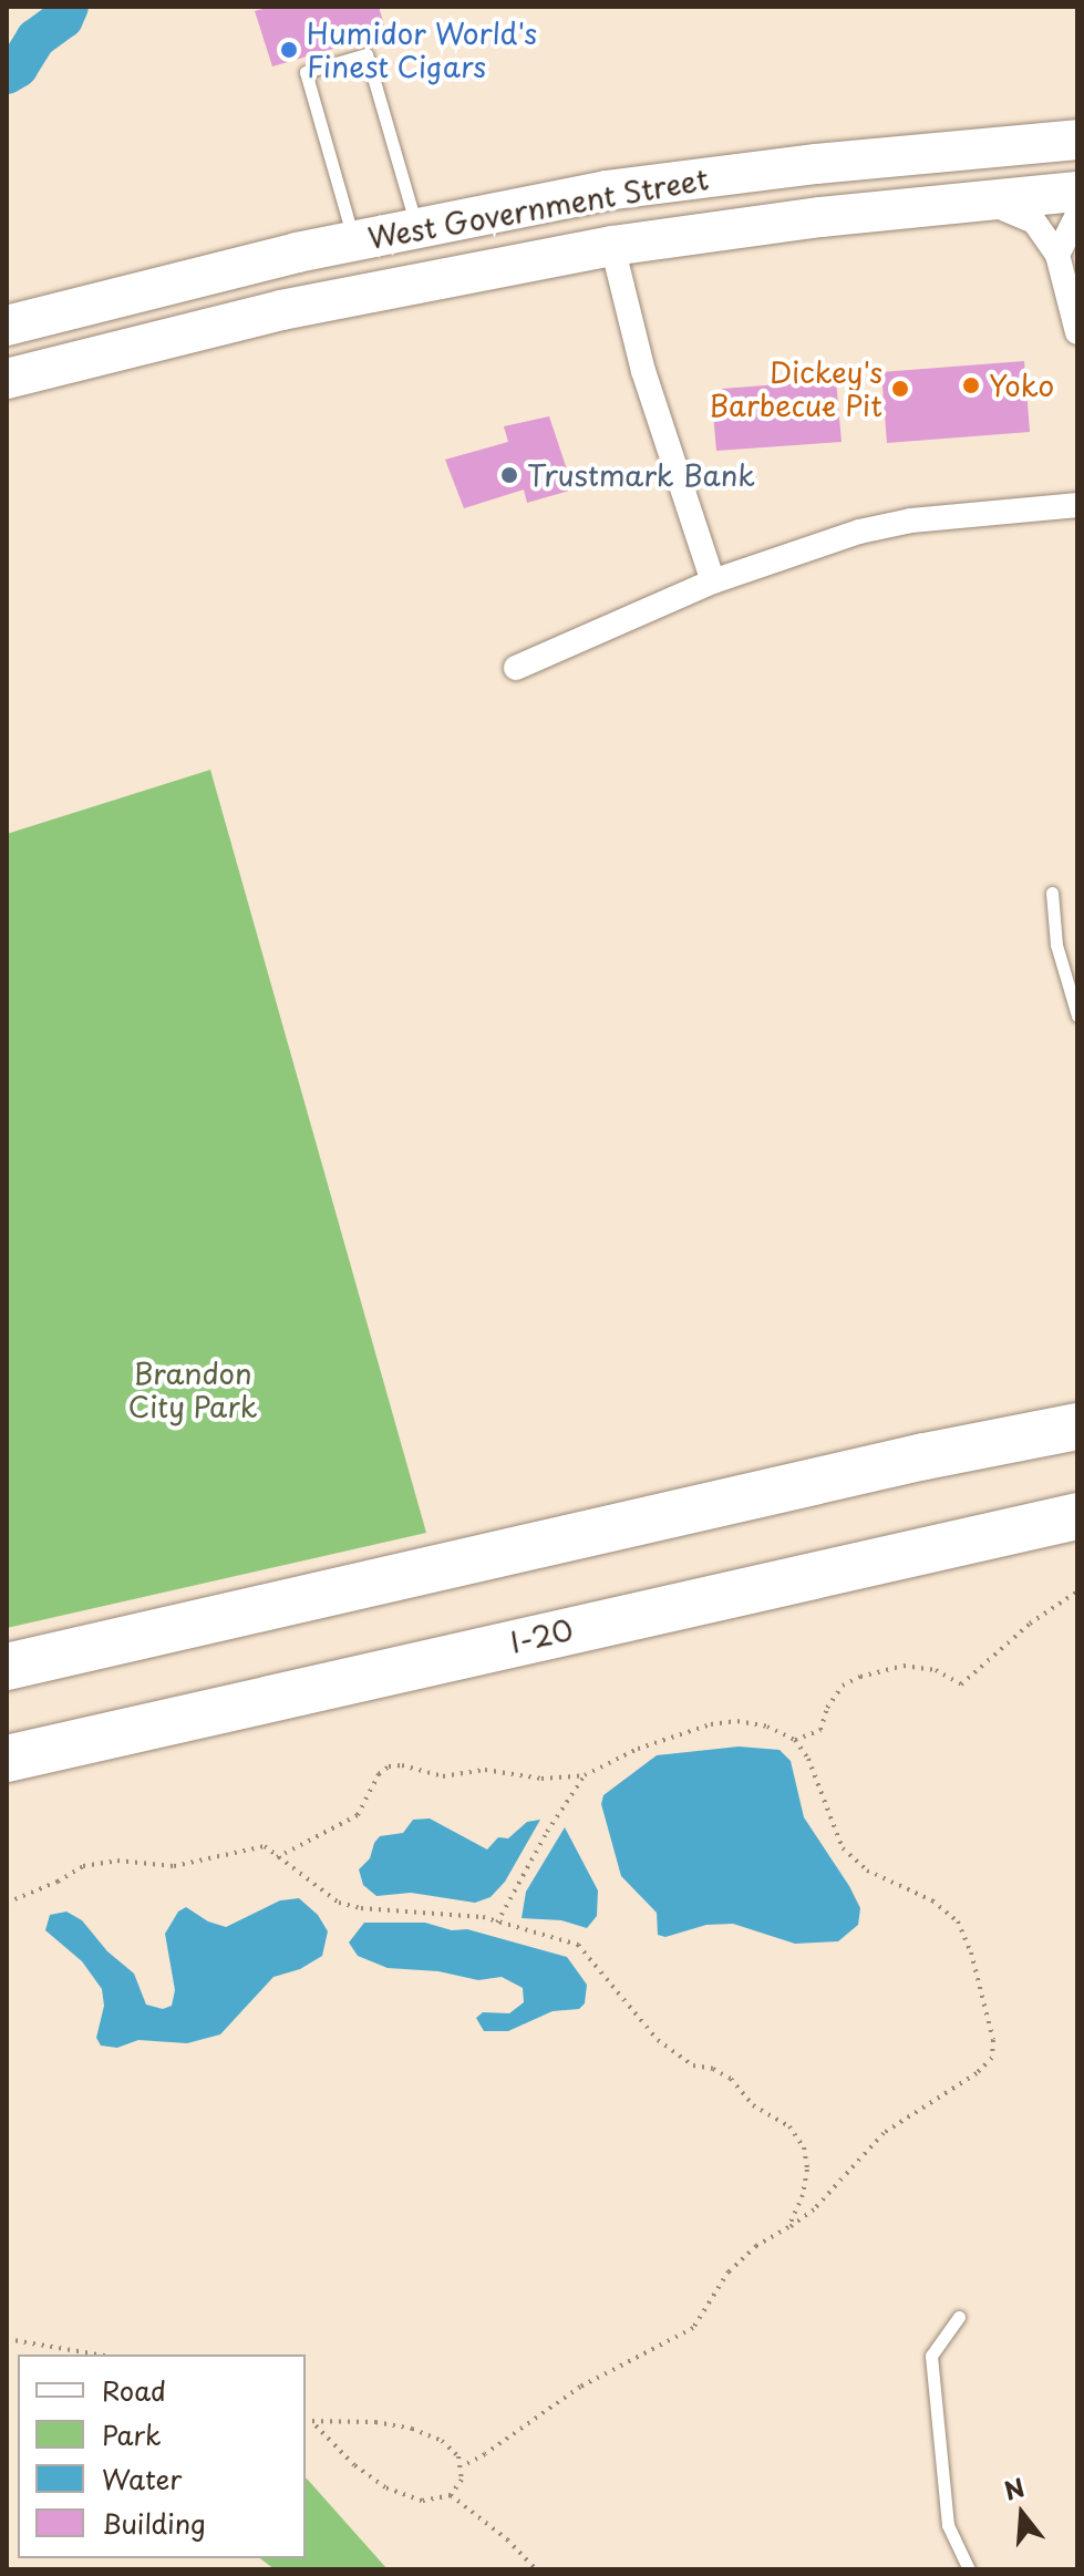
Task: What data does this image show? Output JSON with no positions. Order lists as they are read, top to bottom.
{
  "streets": {
    "highway": ["I-20"],
    "main road": ["West Government Street"]
  },
  "parks": ["Brandon City Park"],
  "places": [
    "Humidor World's Finest Cigars",
    "Yoko",
    "Dickey's Barbecue Pit",
    "Trustmark Bank"
  ],
  "legend": [
    "Road",
    "Park",
    "Water",
    "Building"
  ],
  "north": "top"
}
